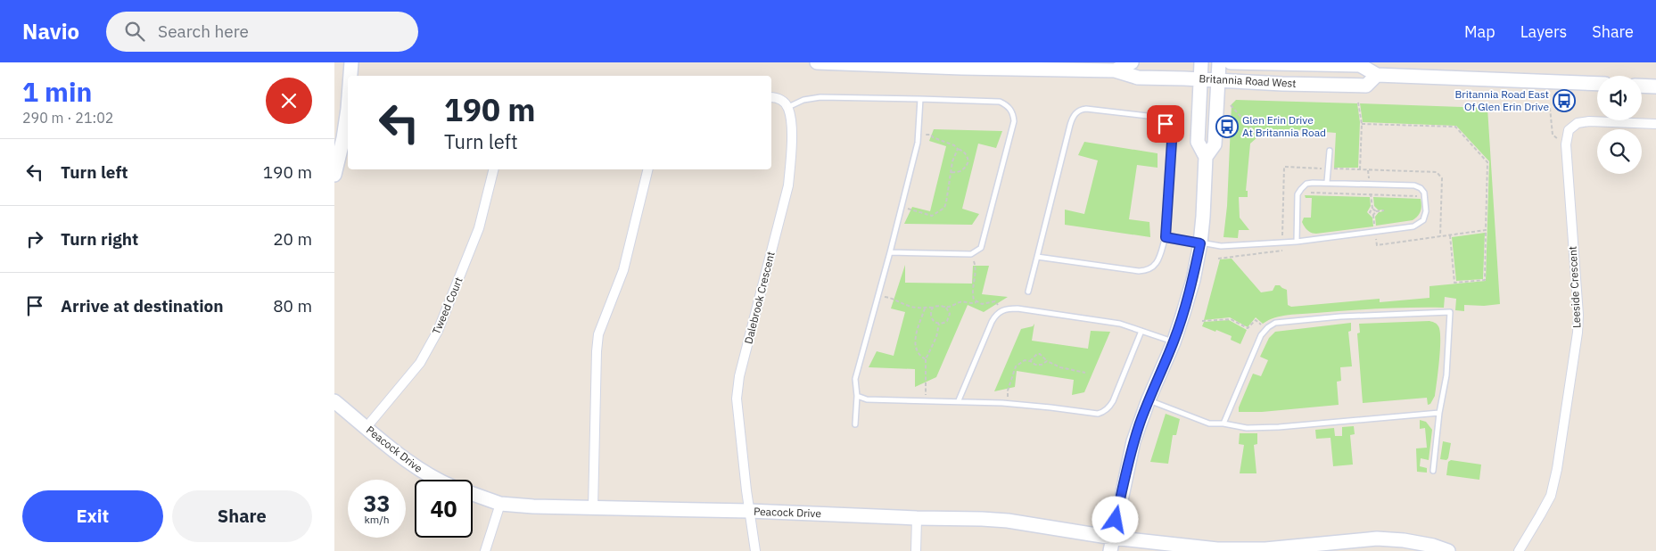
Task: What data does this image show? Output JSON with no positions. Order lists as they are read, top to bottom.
{
  "streets": {
    "street": [
      "Britannia Road West",
      "Leeside Crescent",
      "Dalebrook Crescent",
      "Tweed Court",
      "Peacock Drive"
    ]
  },
  "crossings": [
    ["Dalebrook Crescent", "Peacock Drive"],
    ["Tweed Court", "Peacock Drive"]
  ],
  "places": {
    "bus stop": ["Britannia Road East Of Glen Erin Drive", "Glen Erin Drive At Britannia Road"]
  },
  "page": {
    "header": "Navio",
    "search": "Search here",
    "nav": ["Map", "Layers", "Share"],
    "heading": ["1 min", "290 m · 21:02"],
    "turn": ["190 m", "Turn left"],
    "list": [
      {
        "name": "Turn left",
        "value": "190 m"
      },
      {
        "name": "Turn right",
        "value": "20 m"
      },
      {
        "name": "Arrive at destination",
        "value": "80 m"
      }
    ],
    "speed": "33 km/h",
    "limit": "40",
    "buttons": ["Exit", "Share"]
  }
}
